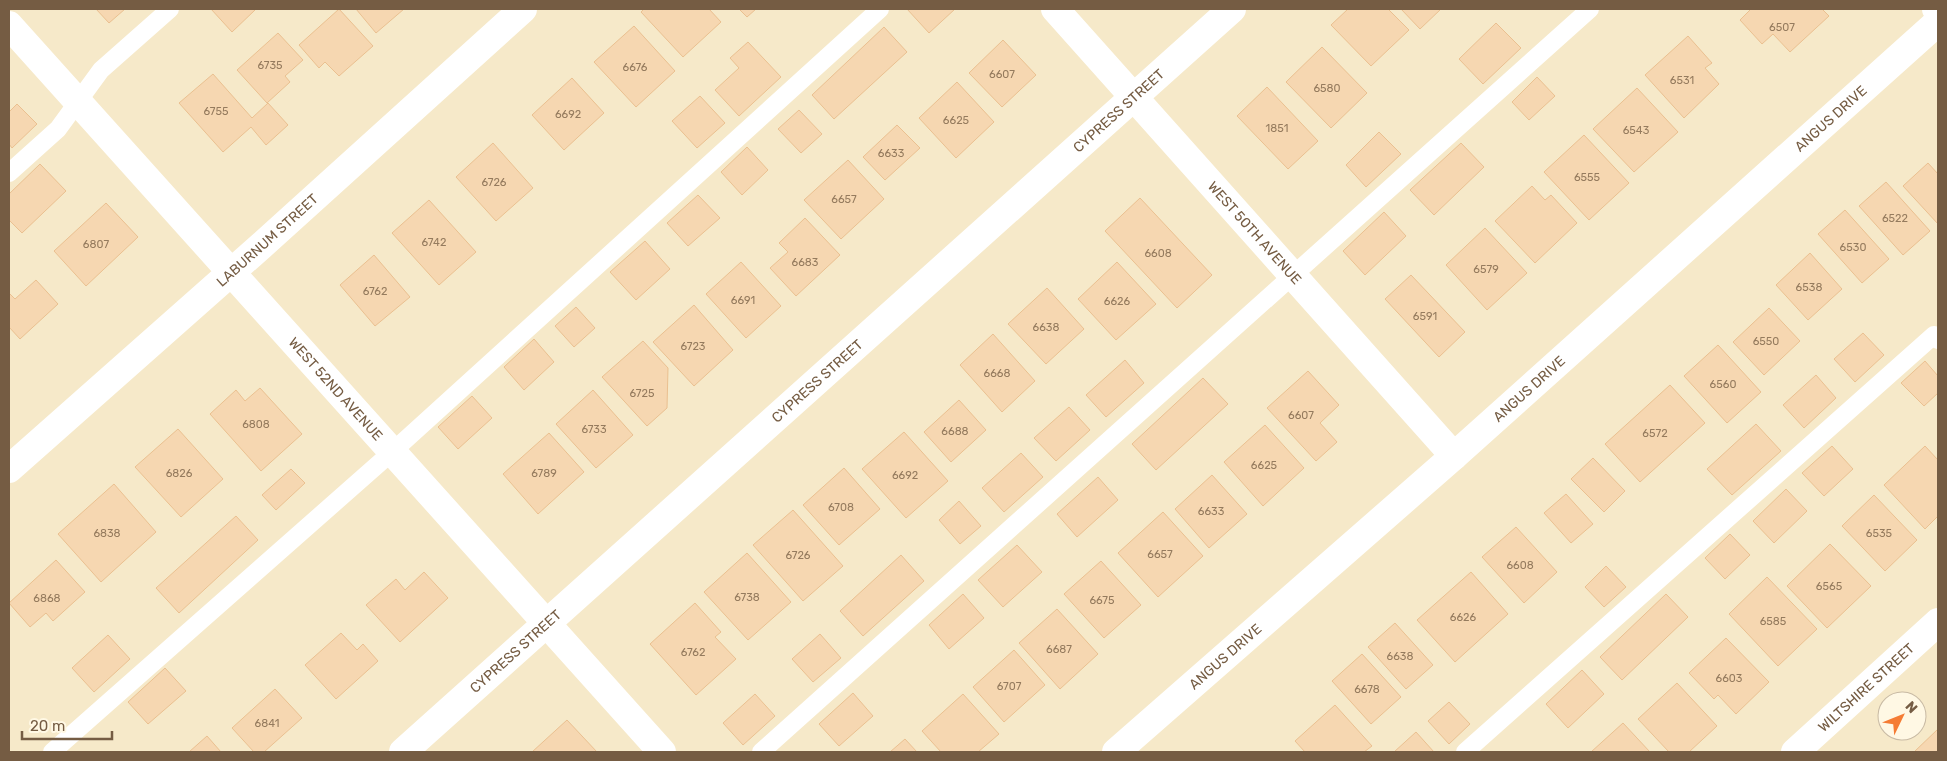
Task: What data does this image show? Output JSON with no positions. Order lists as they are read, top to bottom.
{
  "streets": {
    "street": [
      "CYPRESS STREET",
      "ANGUS DRIVE",
      "WEST 50TH AVENUE",
      "LABURNUM STREET",
      "WEST 52ND AVENUE",
      "WILTSHIRE STREET"
    ]
  },
  "crossings": [
    ["CYPRESS STREET", "WEST 50TH AVENUE"],
    ["CYPRESS STREET", "WEST 52ND AVENUE"],
    ["ANGUS DRIVE", "WEST 50TH AVENUE"],
    ["LABURNUM STREET", "WEST 52ND AVENUE"]
  ],
  "house_numbers": [
    "6507",
    "6735",
    "6676",
    "6607",
    "6531",
    "6580",
    "6755",
    "6692",
    "6625",
    "1851",
    "6543",
    "6633",
    "6555",
    "6726",
    "6657",
    "6522",
    "6742",
    "6807",
    "6530",
    "6608",
    "6683",
    "6579",
    "6538",
    "6762",
    "6691",
    "6626",
    "6591",
    "6638",
    "6550",
    "6723",
    "6668",
    "6560",
    "6725",
    "6607",
    "6808",
    "6733",
    "6688",
    "6572",
    "6625",
    "6826",
    "6789",
    "6692",
    "6708",
    "6633",
    "6838",
    "6535",
    "6657",
    "6726",
    "6608",
    "6565",
    "6738",
    "6868",
    "6675",
    "6626",
    "6585",
    "6687",
    "6762",
    "6638",
    "6603",
    "6707",
    "6678",
    "6841"
  ],
  "scale_bar": "20 m",
  "north": "top right"
}
